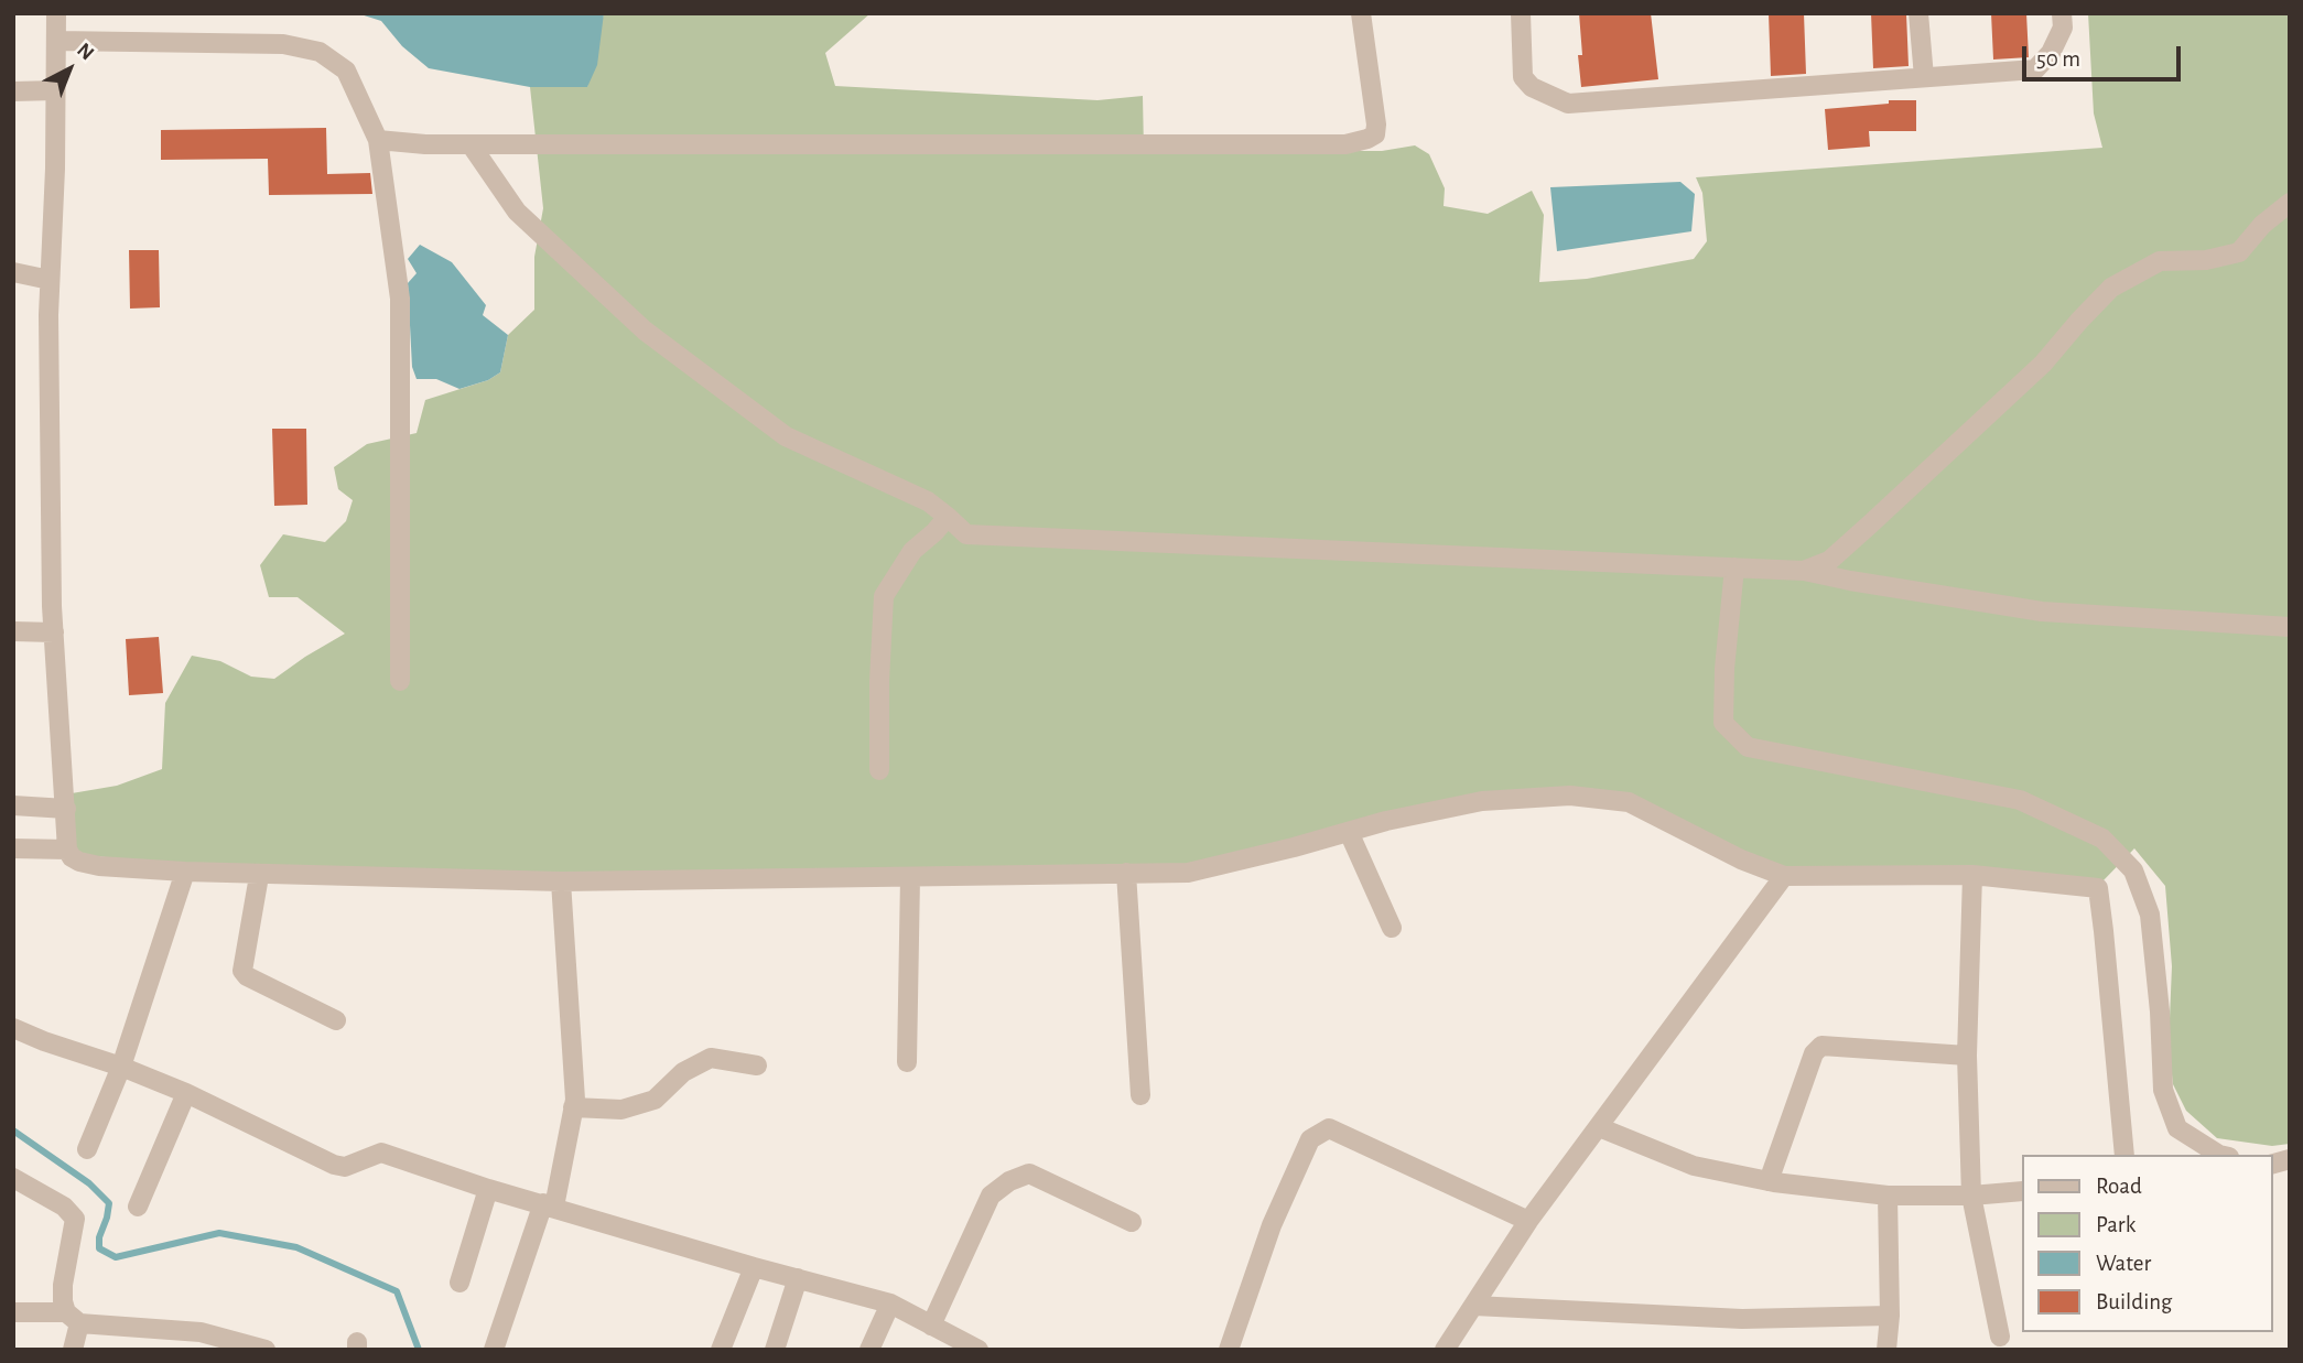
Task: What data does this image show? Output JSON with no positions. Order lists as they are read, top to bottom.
{
  "legend": [
    "Road",
    "Park",
    "Water",
    "Building"
  ],
  "scale_bar": "50 m",
  "north": "top right"
}
